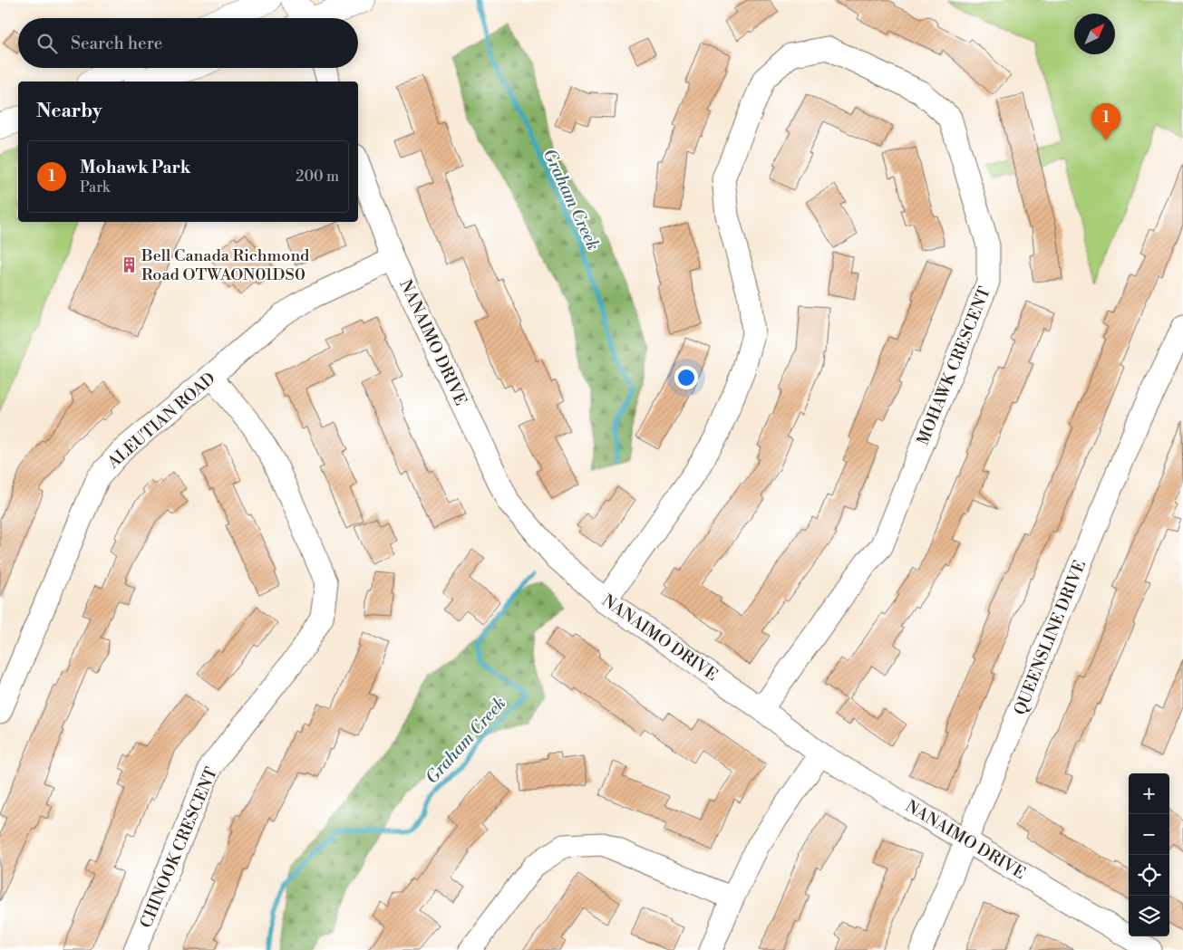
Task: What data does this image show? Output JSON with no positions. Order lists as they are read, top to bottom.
{
  "streets": {
    "street": [
      "NANAIMO DRIVE",
      "MOHAWK CRESCENT",
      "ALEUTIAN ROAD",
      "QUEENSLINE DRIVE",
      "CHINOOK CRESCENT"
    ]
  },
  "crossings": [
    ["NANAIMO DRIVE", "MOHAWK CRESCENT"],
    ["NANAIMO DRIVE", "ALEUTIAN ROAD"],
    ["NANAIMO DRIVE", "QUEENSLINE DRIVE"],
    ["ALEUTIAN ROAD", "CHINOOK CRESCENT"]
  ],
  "water": ["Graham Creek"],
  "places": {
    "building": ["Bell Canada Richmond Road OTWAON01DS0"]
  },
  "north": "top right",
  "page": {
    "search": "Search here",
    "heading": "Nearby",
    "pins": "1",
    "list": [
      {
        "mark": "1",
        "name": "Mohawk Park",
        "note": "Park",
        "value": "200 m"
      }
    ],
    "map_buttons": ["+", "−"]
  }
}
